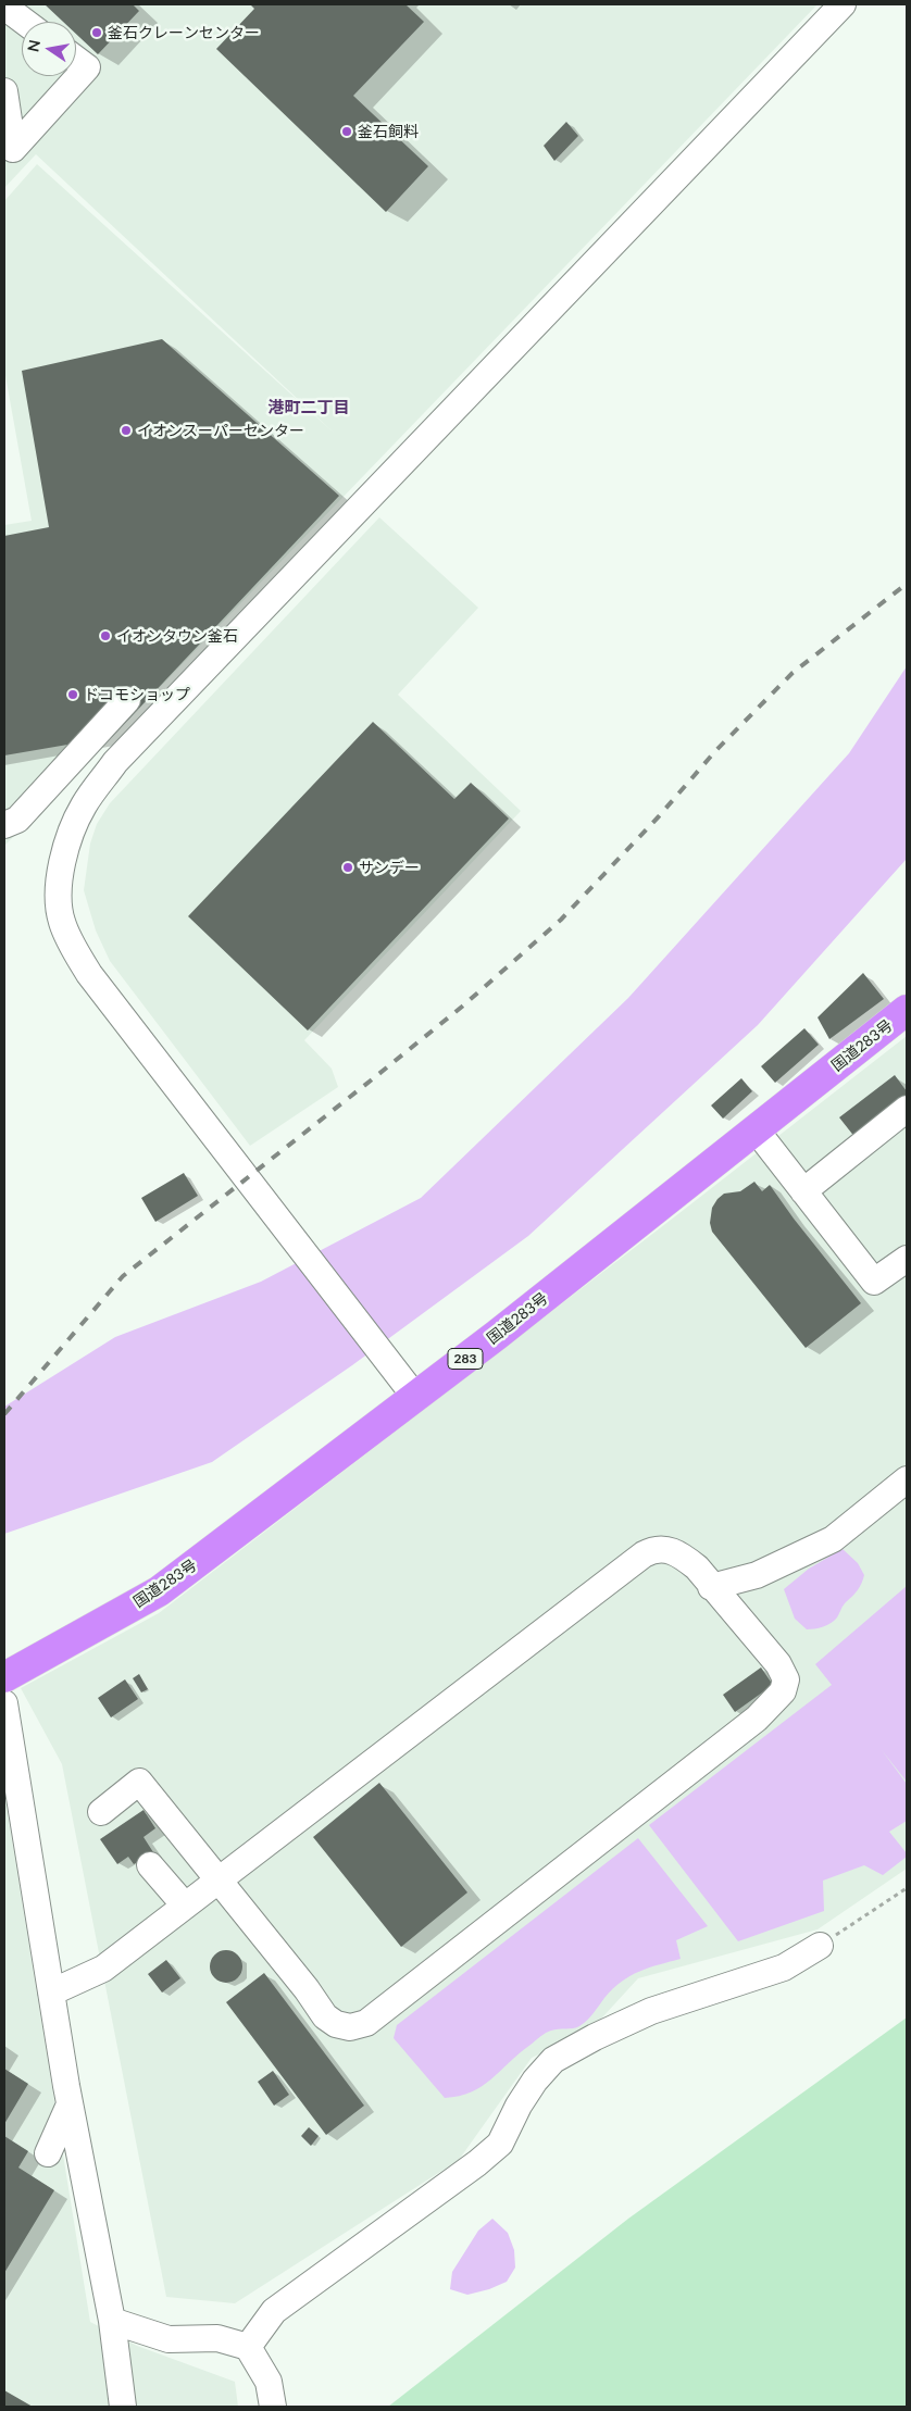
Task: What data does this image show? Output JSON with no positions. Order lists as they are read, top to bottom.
{
  "streets": {
    "highway": ["国道283号", "283"]
  },
  "districts": ["港町二丁目"],
  "places": [
    "釜石クレーンセンター",
    "釜石飼料",
    "イオンスーパーセンター",
    "イオンタウン釜石",
    "ドコモショップ",
    "サンデー"
  ],
  "north": "left"
}
